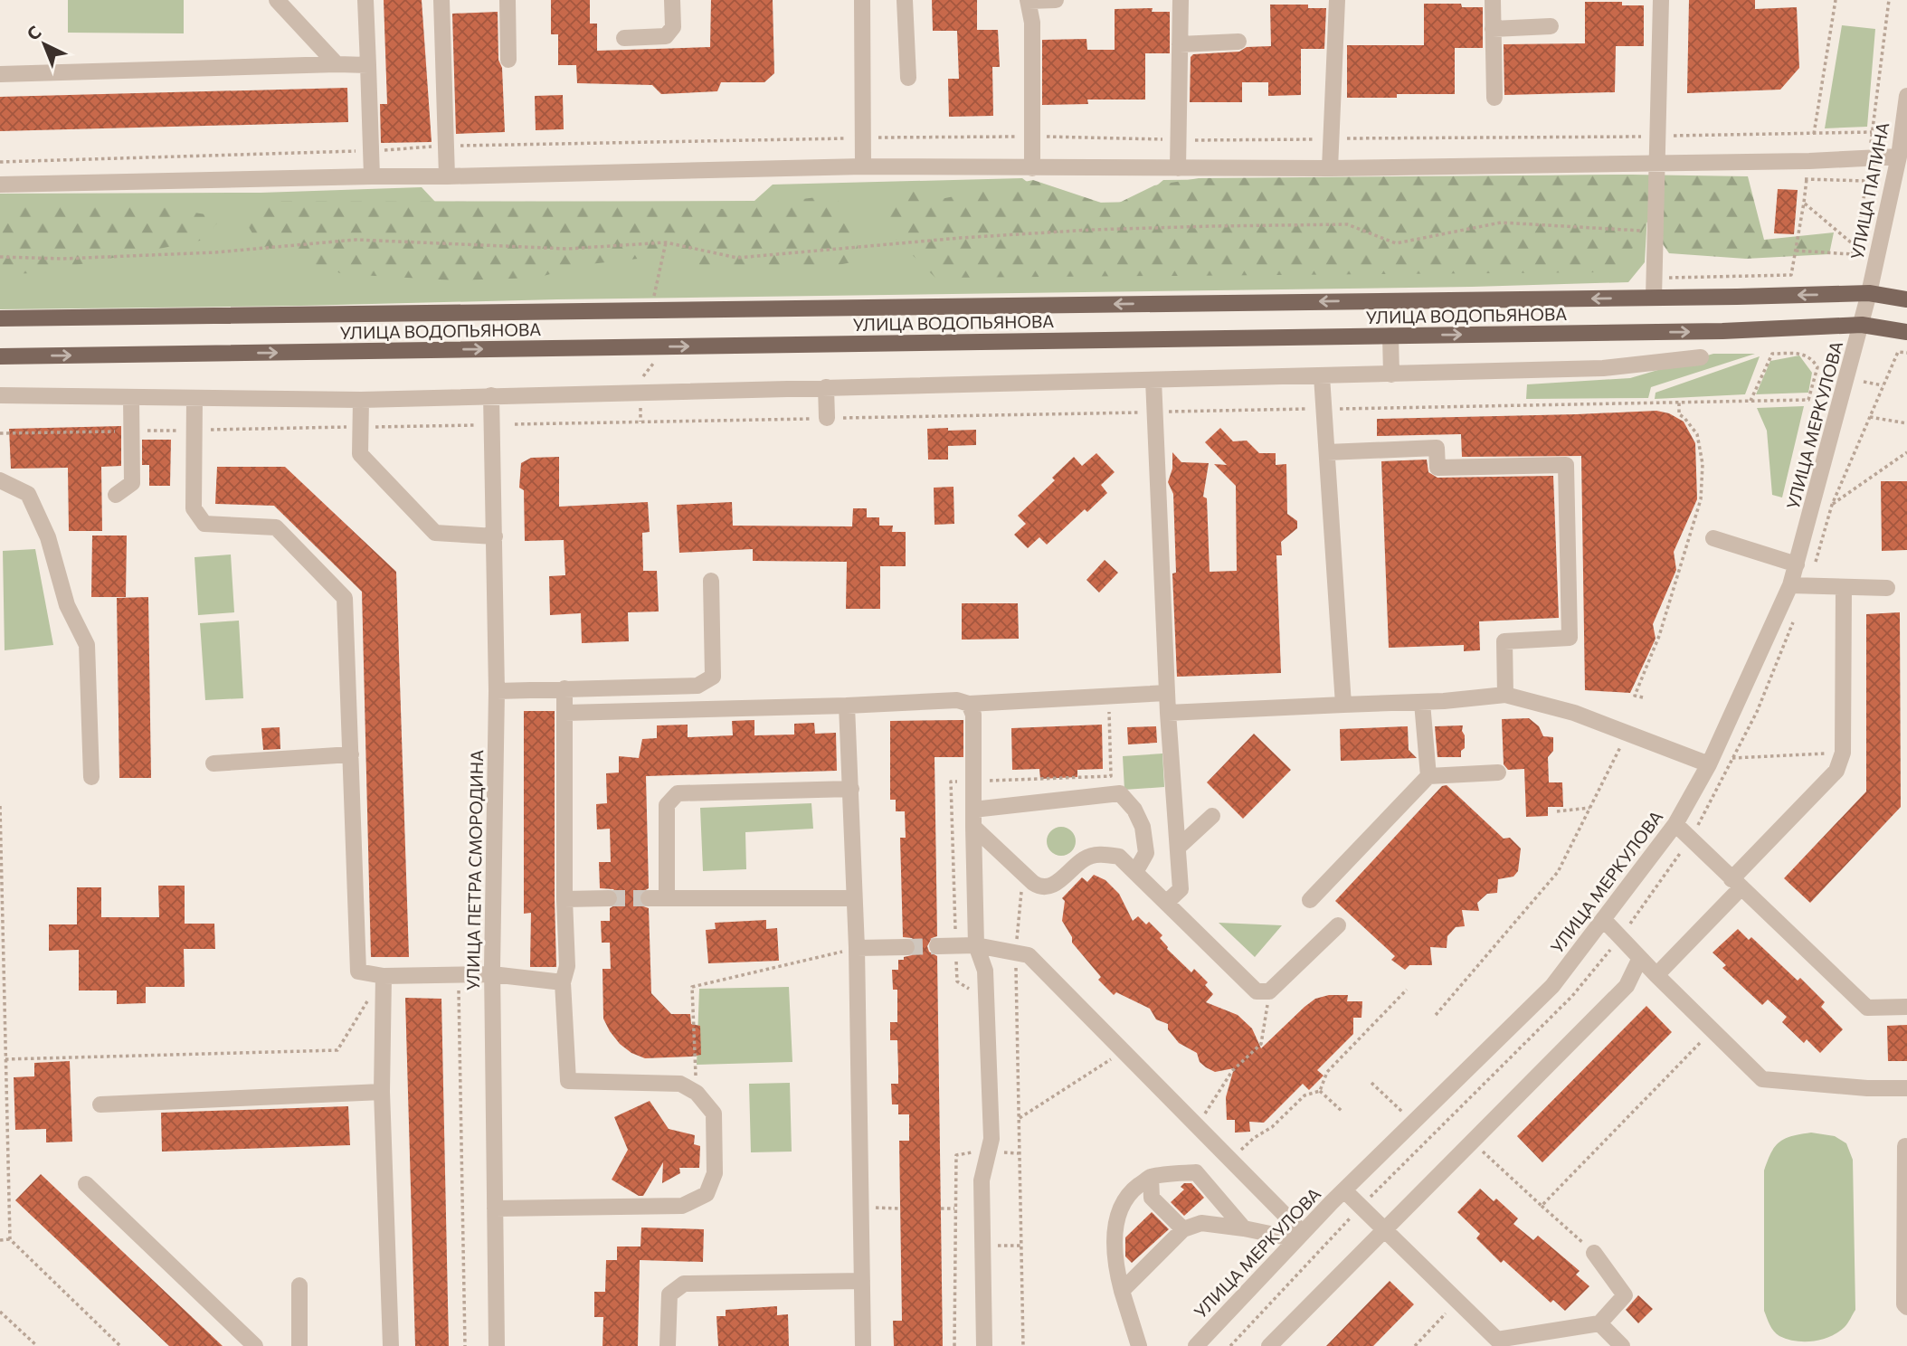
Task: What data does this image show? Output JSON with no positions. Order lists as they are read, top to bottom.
{
  "streets": {
    "main road": ["УЛИЦА ВОДОПЬЯНОВА"],
    "street": ["УЛИЦА ПАПИНА", "УЛИЦА МЕРКУЛОВА", "УЛИЦА ПЕТРА СМОРОДИНА"]
  },
  "crossings": [
    ["УЛИЦА ПАПИНА", "УЛИЦА ВОДОПЬЯНОВА"],
    ["УЛИЦА ПАПИНА", "УЛИЦА МЕРКУЛОВА"],
    ["УЛИЦА ВОДОПЬЯНОВА", "УЛИЦА МЕРКУЛОВА"]
  ],
  "north": "top left"
}
